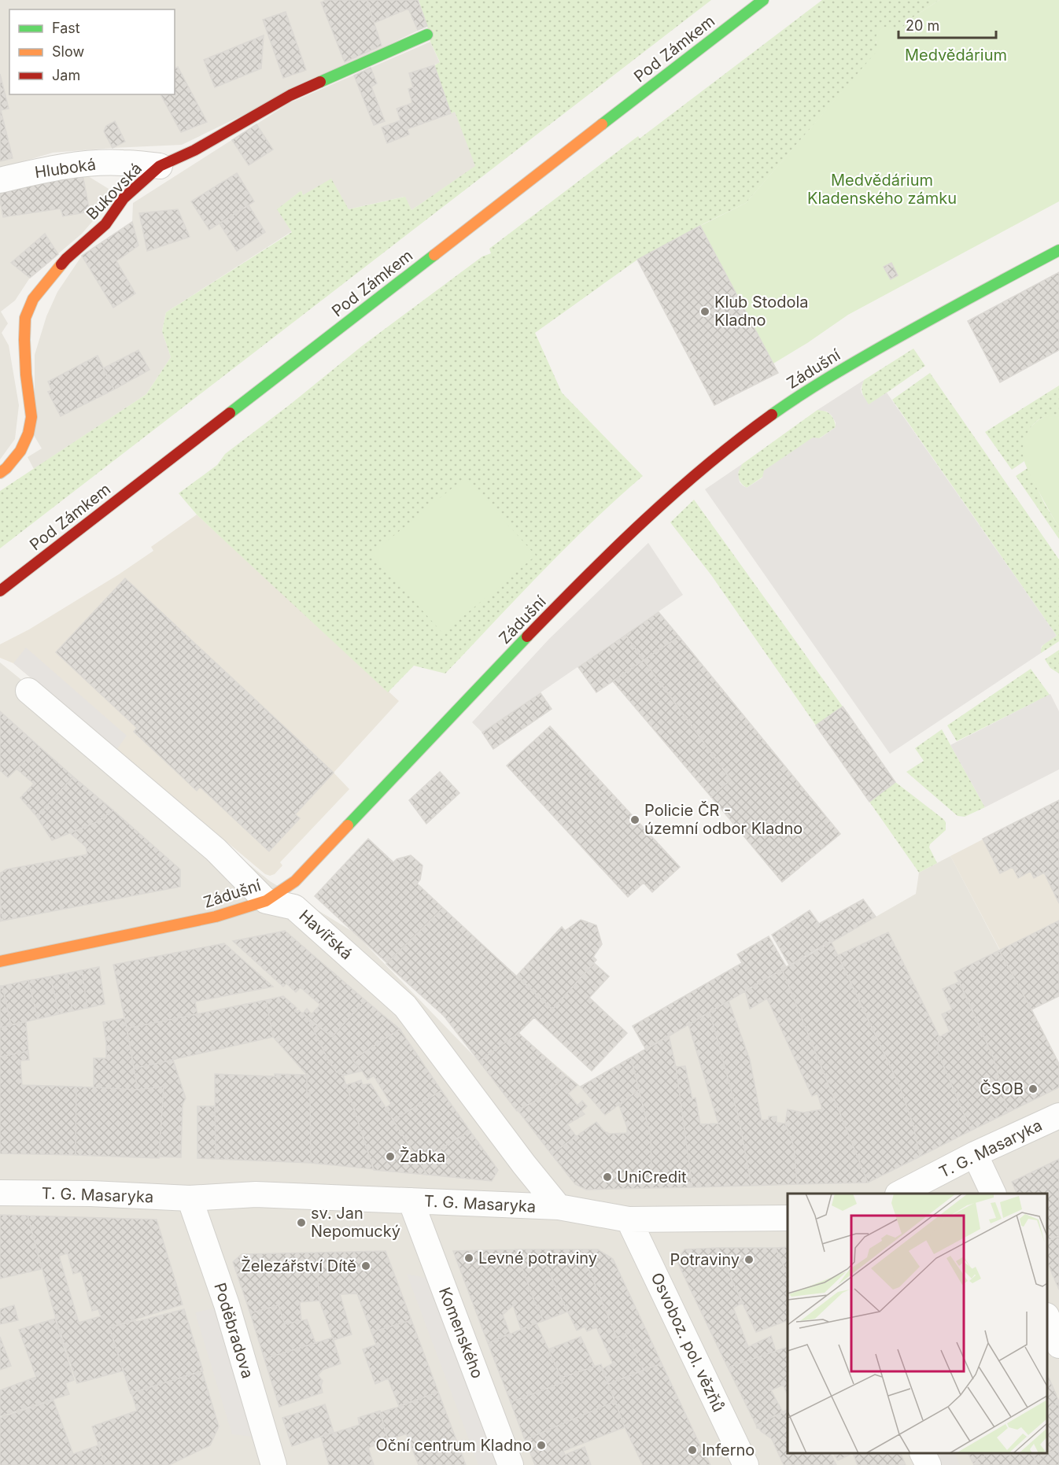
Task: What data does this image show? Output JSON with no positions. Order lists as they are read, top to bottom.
{
  "streets": {
    "street": [
      "Pod Zámkem",
      "Hluboká",
      "Bukovská",
      "Zádušní",
      "Havířská",
      "T. G. Masaryka",
      "Poděbradova",
      "Komenského",
      "Osvoboz. pol. vězňů"
    ]
  },
  "crossings": [
    ["Hluboká", "Bukovská"],
    ["Zádušní", "Havířská"],
    ["Havířská", "T. G. Masaryka"],
    ["T. G. Masaryka", "Poděbradova"],
    ["T. G. Masaryka", "Komenského"],
    ["T. G. Masaryka", "Osvoboz. pol. vězňů"]
  ],
  "parks": ["Medvědárium", "Medvědárium Kladenského zámku"],
  "places": [
    "Klub Stodola Kladno",
    "Policie ČR - územní odbor Kladno",
    "ČSOB",
    "Žabka",
    "UniCredit",
    "sv. Jan Nepomucký",
    "Levné potraviny",
    "Potraviny",
    "Železářství Dítě",
    "Oční centrum Kladno",
    "Inferno"
  ],
  "legend": ["Fast", "Slow", "Jam"],
  "scale_bar": "20 m"
}
